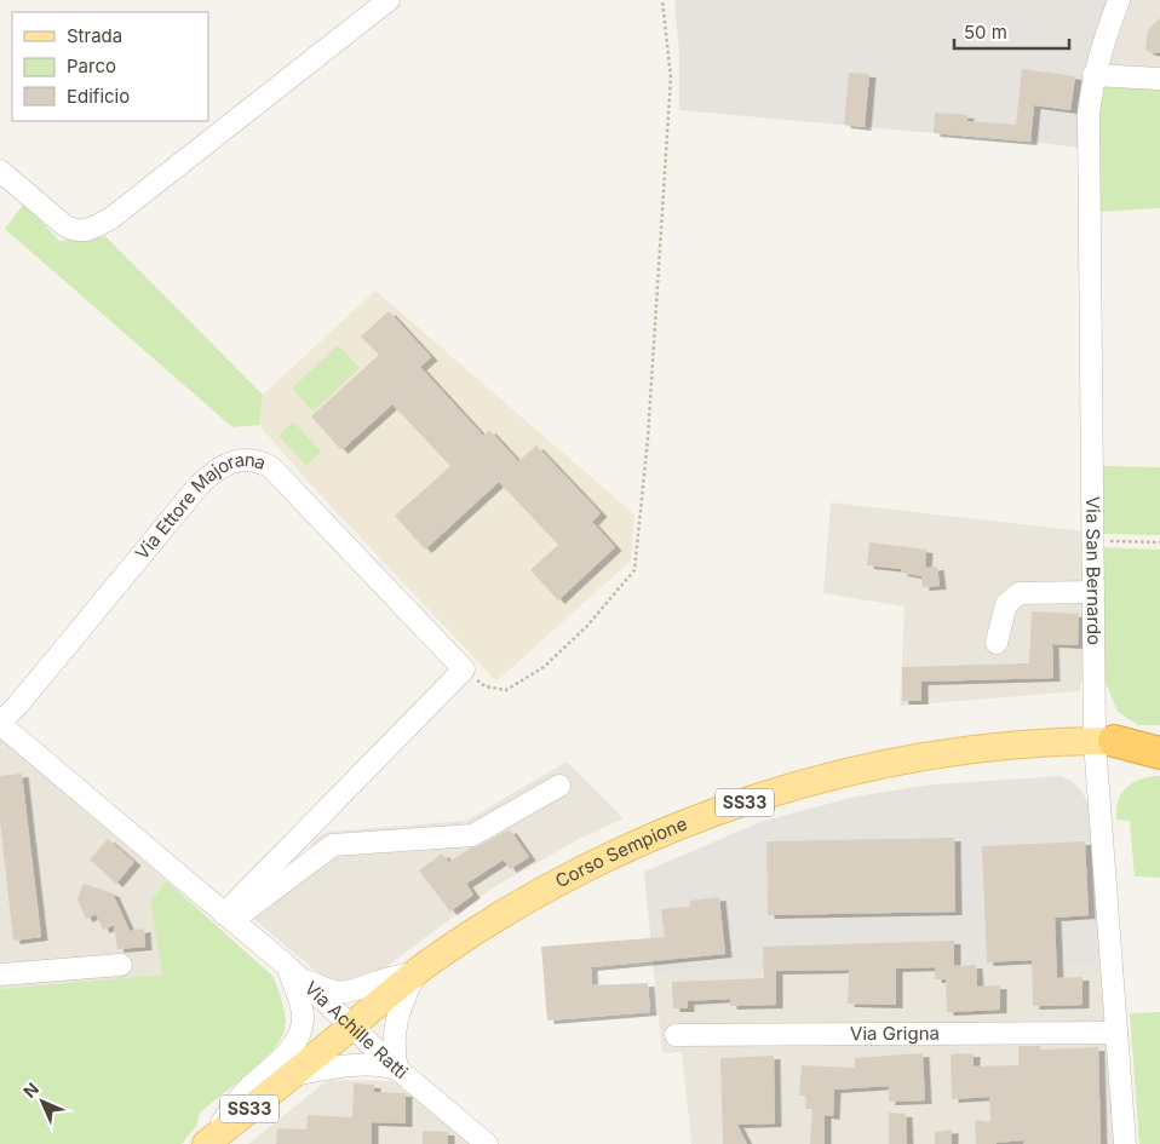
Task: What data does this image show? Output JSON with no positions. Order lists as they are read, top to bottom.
{
  "streets": {
    "highway": ["SS33", "Corso Sempione"],
    "street": [
      "Via Ettore Majorana",
      "Via San Bernardo",
      "Via Achille Ratti",
      "Via Grigna"
    ]
  },
  "crossings": [
    ["Via Ettore Majorana", "Via Achille Ratti"],
    ["Via San Bernardo", "Corso Sempione"],
    ["Via San Bernardo", "Via Grigna"],
    ["Corso Sempione", "Via Achille Ratti"]
  ],
  "legend": ["Strada", "Parco", "Edificio"],
  "scale_bar": "50 m",
  "north": "top left"
}
